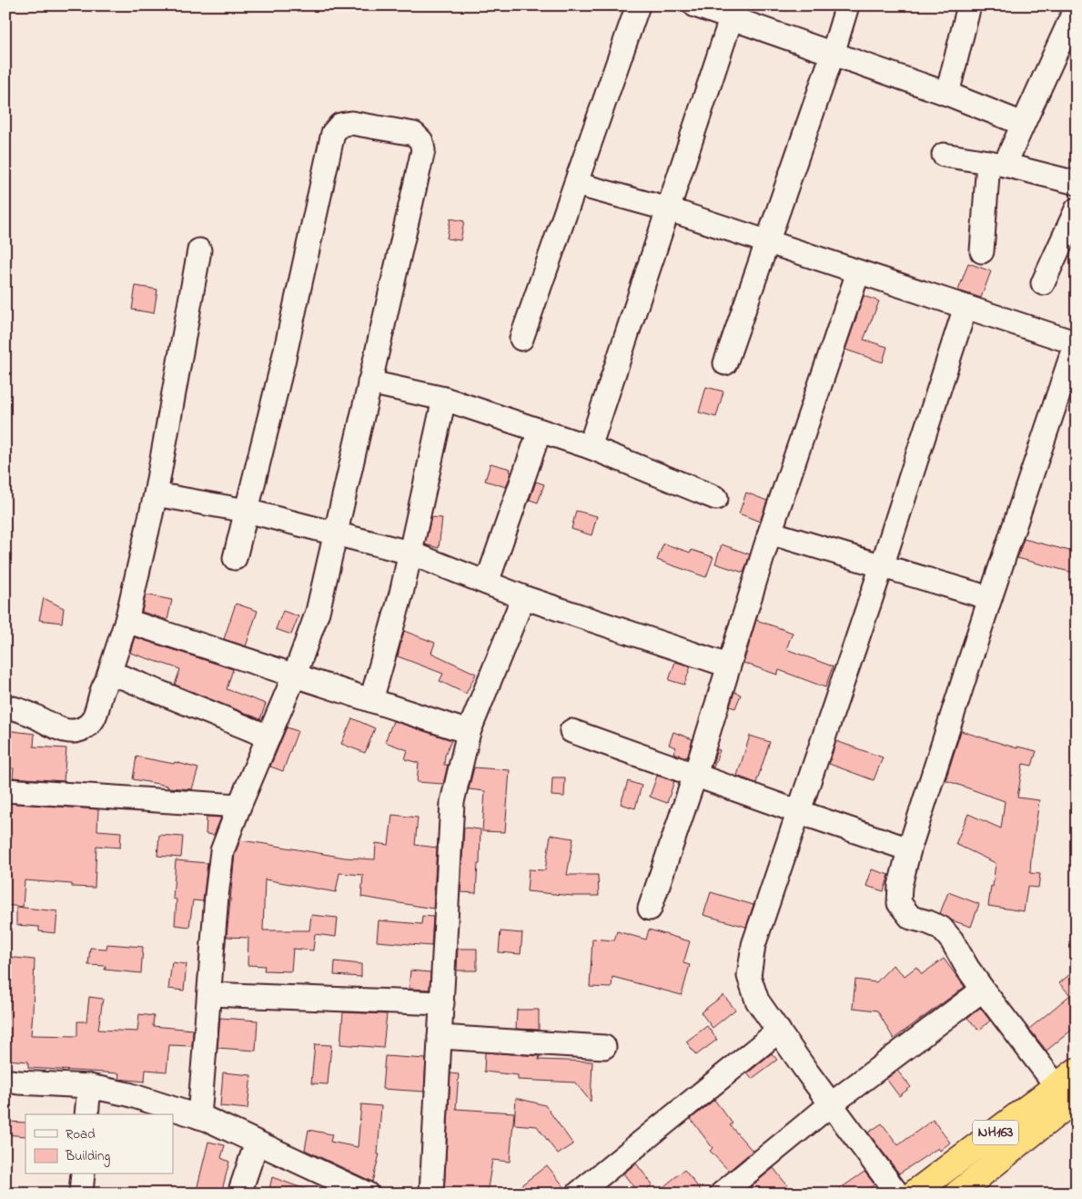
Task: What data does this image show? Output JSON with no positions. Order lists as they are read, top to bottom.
{
  "streets": {
    "highway": ["NH163"]
  },
  "legend": ["Road", "Building"]
}
